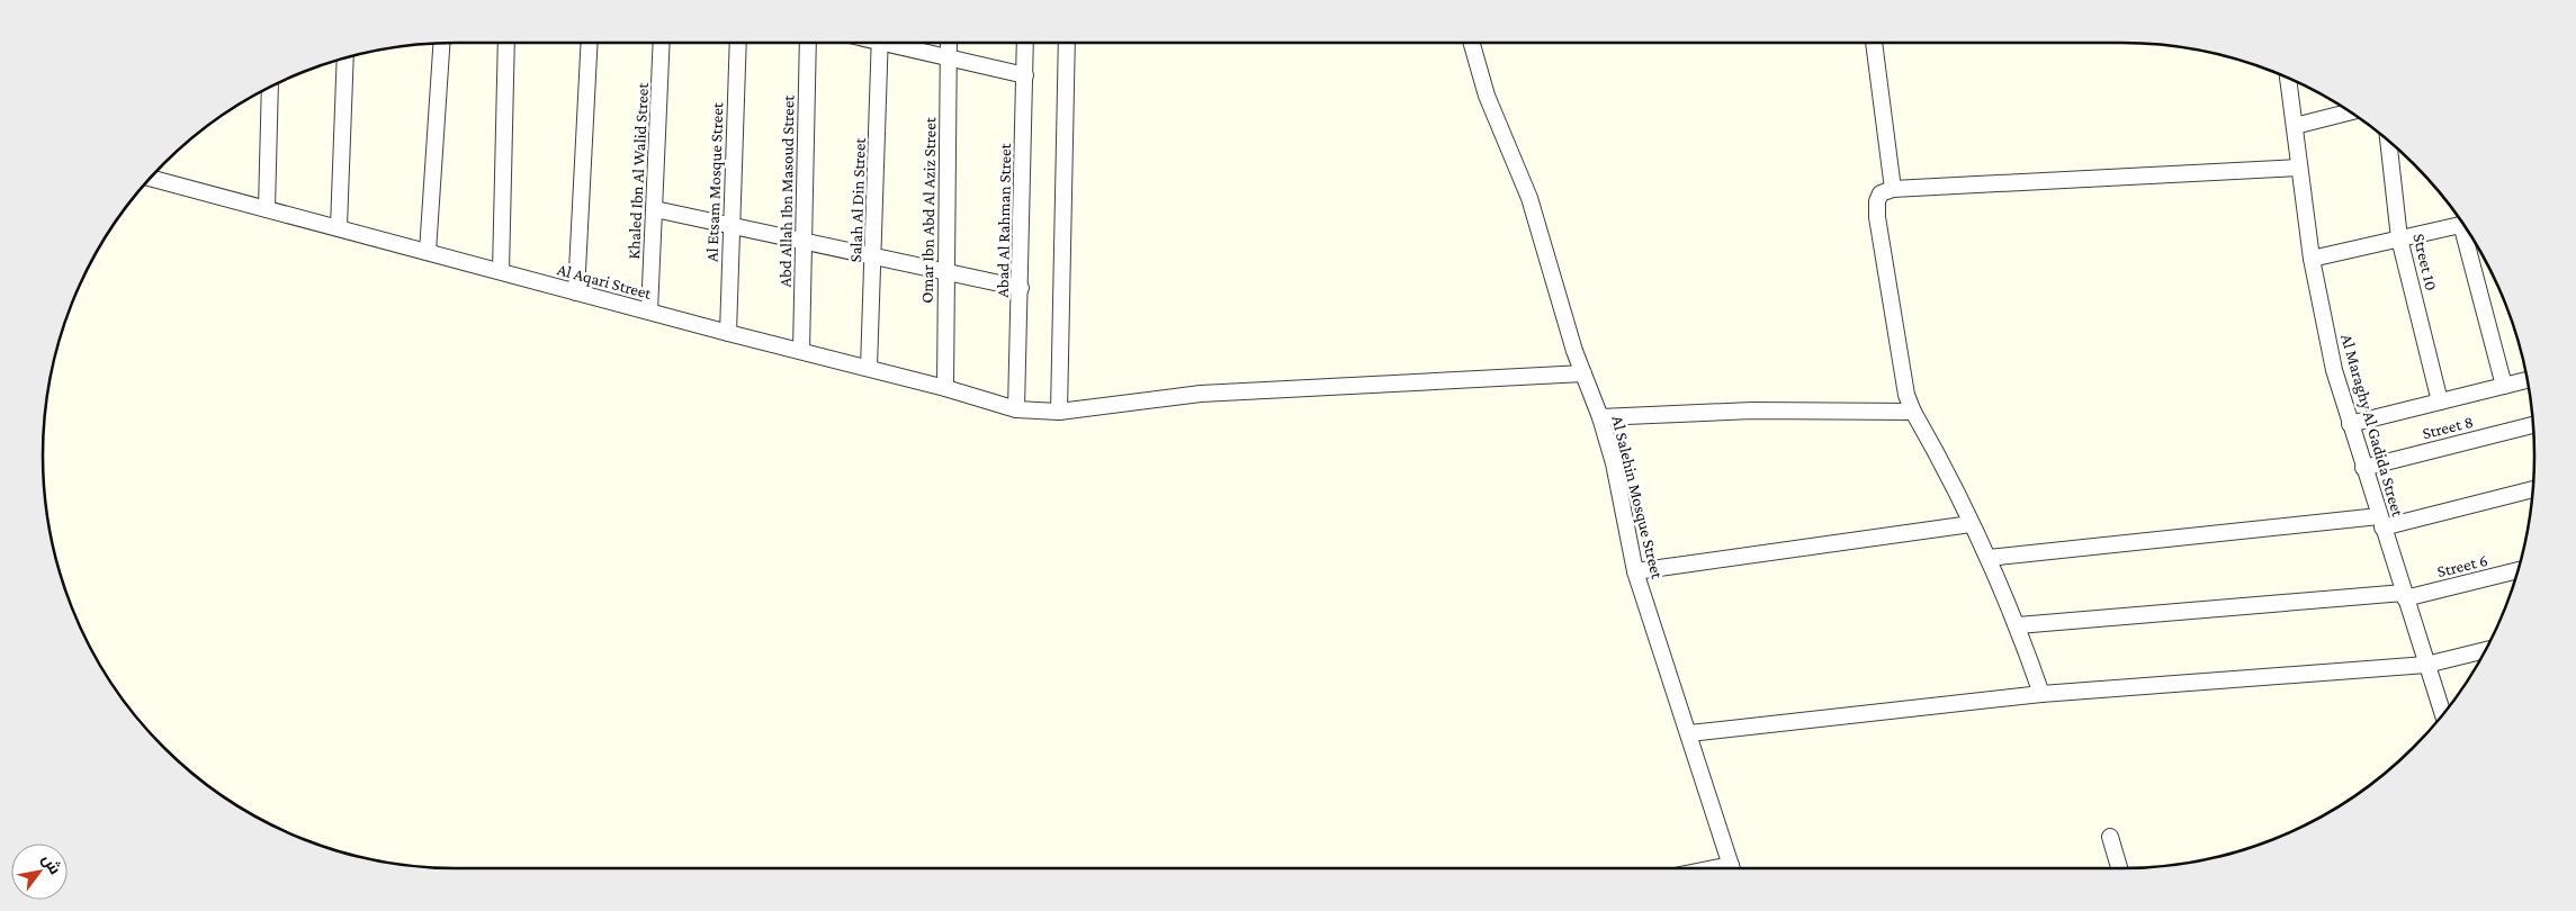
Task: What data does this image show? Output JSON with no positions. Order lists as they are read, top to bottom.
{
  "streets": {
    "street": [
      "Khaled Ibn Al Walid Street",
      "Al Etsam Mosque Street",
      "Abd Allah Ibn Masoud Street",
      "Salah Al Din Street",
      "Omar Ibn Abd Al Aziz Street",
      "Abad Al Rahman Street",
      "Street 10",
      "Al Aqari Street",
      "Al Maraghy Al Gadida Street",
      "Street 8",
      "Al Salehin Mosque Street",
      "Street 6"
    ]
  },
  "crossings": [
    ["Khaled Ibn Al Walid Street", "Al Aqari Street"],
    ["Al Etsam Mosque Street", "Al Aqari Street"],
    ["Abd Allah Ibn Masoud Street", "Al Aqari Street"],
    ["Salah Al Din Street", "Al Aqari Street"],
    ["Omar Ibn Abd Al Aziz Street", "Al Aqari Street"],
    ["Abad Al Rahman Street", "Al Aqari Street"],
    ["Al Aqari Street", "Al Salehin Mosque Street"],
    ["Al Maraghy Al Gadida Street", "Street 8"],
    ["Al Maraghy Al Gadida Street", "Street 6"]
  ],
  "north": "top right"
}
